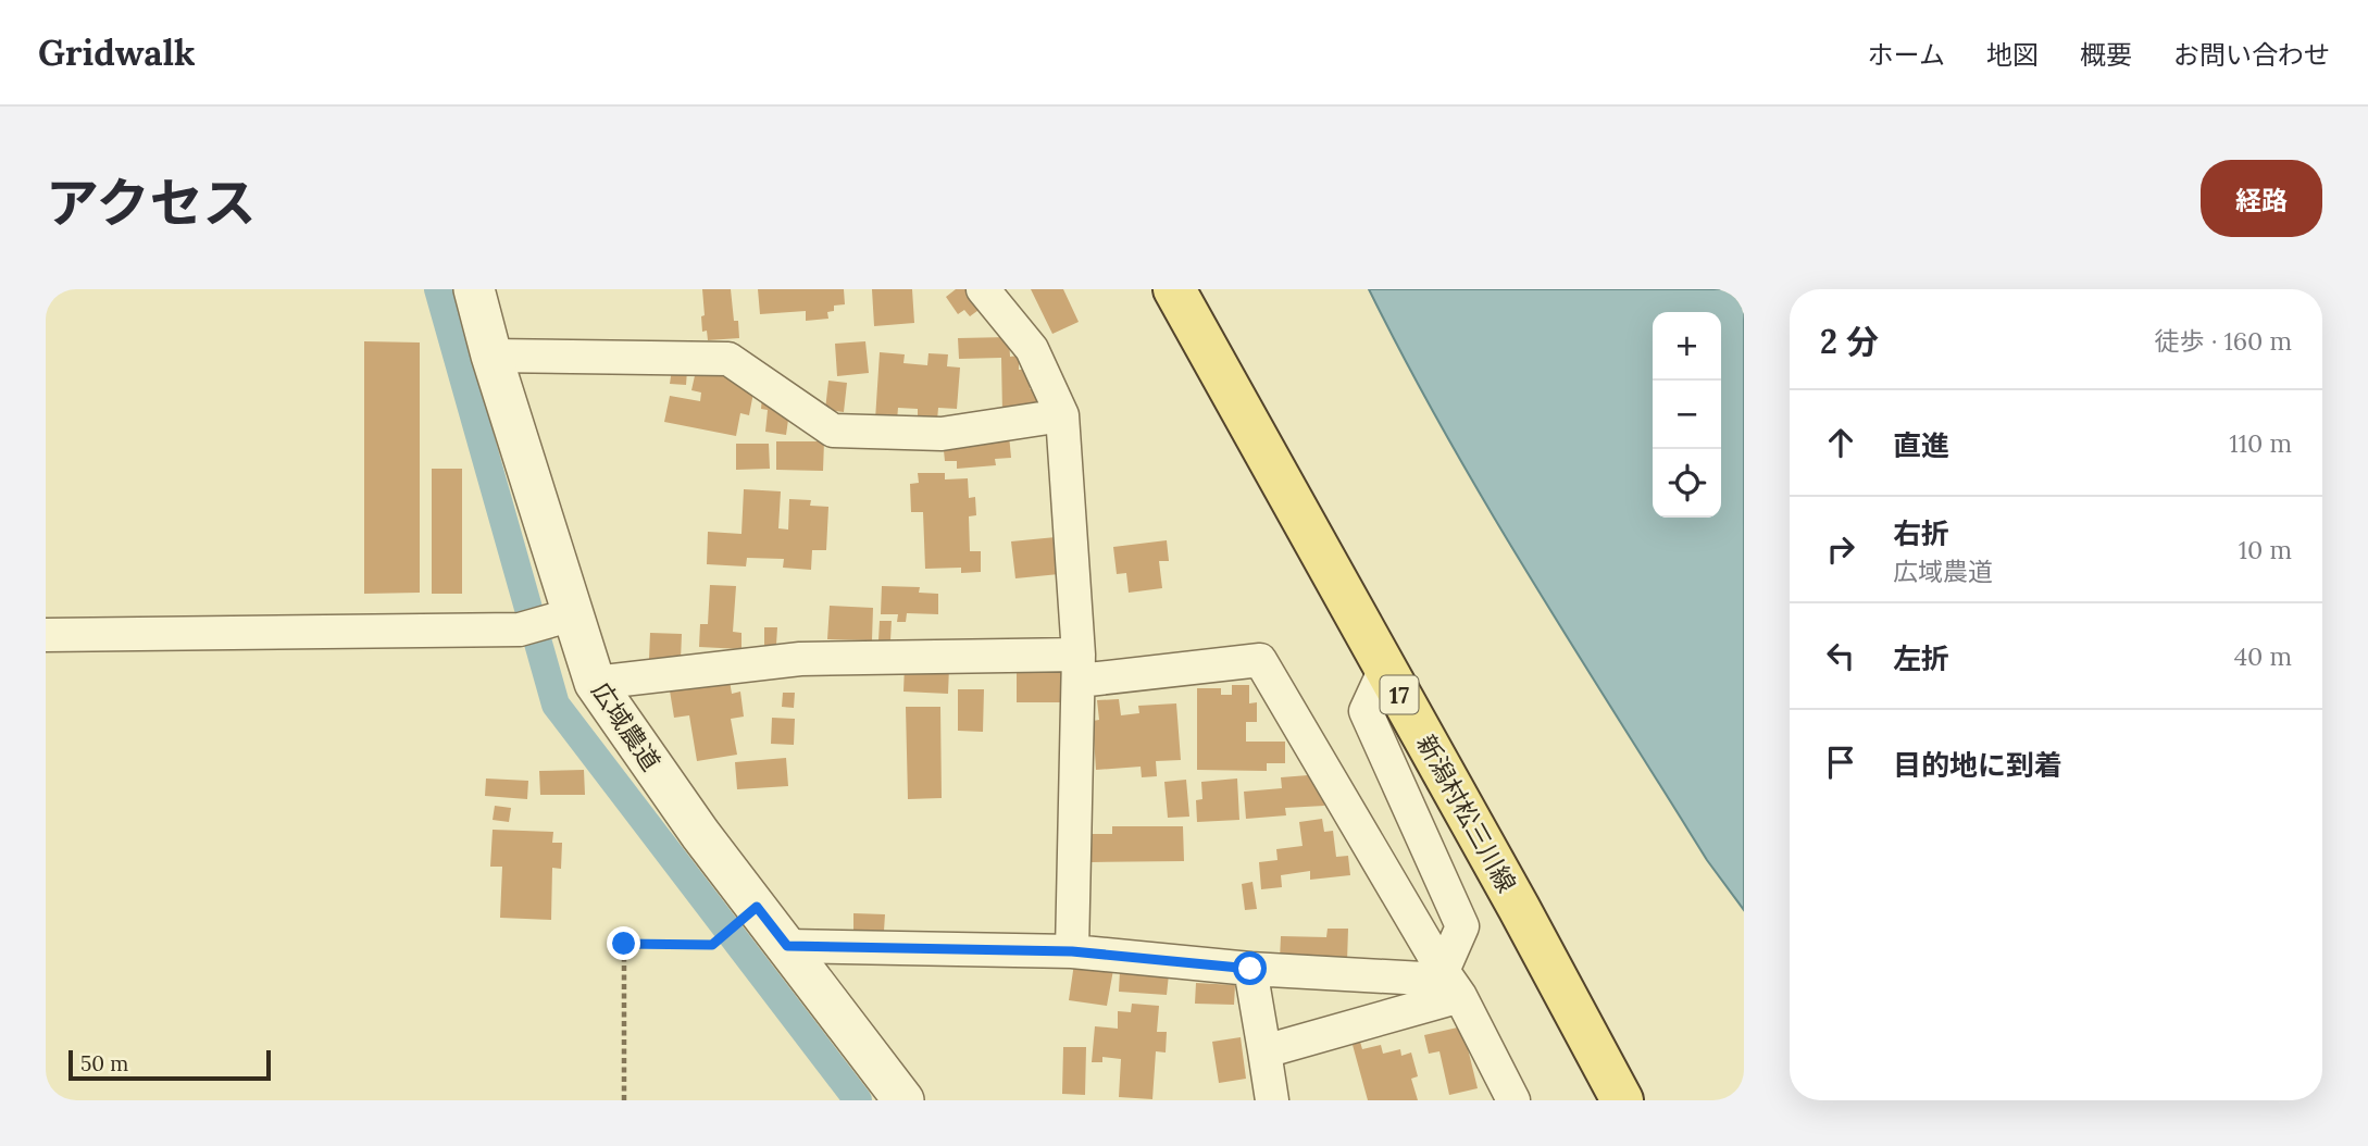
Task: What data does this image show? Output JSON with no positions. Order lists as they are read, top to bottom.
{
  "streets": {
    "main road": ["17", "新潟村松三川線"],
    "street": ["広域農道"]
  },
  "scale_bar": "50 m",
  "page": {
    "header": "Gridwalk",
    "nav": [
      "ホーム",
      "地図",
      "概要",
      "お問い合わせ"
    ],
    "title": "アクセス",
    "buttons": "経路",
    "heading": ["2 分", "徒歩 · 160 m"],
    "map_buttons": ["+", "−"],
    "list": [
      ["直進", "110 m"],
      ["右折", "広域農道", "10 m"],
      ["左折", "40 m"],
      "目的地に到着"
    ],
    "scale": "50 m"
  }
}
